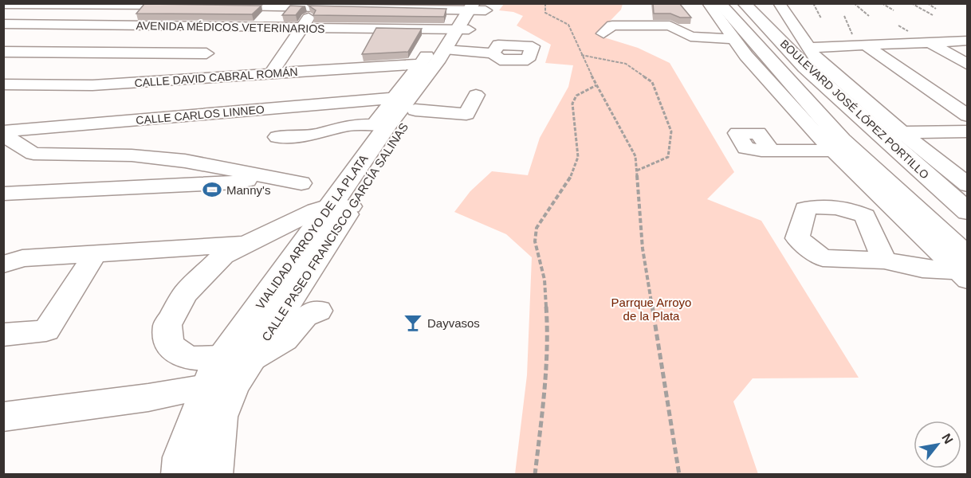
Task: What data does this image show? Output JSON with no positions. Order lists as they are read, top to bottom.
{
  "streets": {
    "main road": ["BOULEVARD JOSÉ LÓPEZ PORTILLO", "VIALIDAD ARROYO DE LA PLATA", "CALLE PASEO FRANCISCO GARCÍA SALINAS"],
    "street": ["AVENIDA MÉDICOS VETERINARIOS", "CALLE DAVID CABRAL ROMÁN", "CALLE CARLOS LINNEO"]
  },
  "crossings": [
    ["AVENIDA MÉDICOS VETERINARIOS", "CALLE DAVID CABRAL ROMÁN"],
    ["AVENIDA MÉDICOS VETERINARIOS", "VIALIDAD ARROYO DE LA PLATA"],
    ["AVENIDA MÉDICOS VETERINARIOS", "CALLE PASEO FRANCISCO GARCÍA SALINAS"],
    ["CALLE DAVID CABRAL ROMÁN", "VIALIDAD ARROYO DE LA PLATA"],
    ["CALLE DAVID CABRAL ROMÁN", "CALLE PASEO FRANCISCO GARCÍA SALINAS"],
    ["CALLE CARLOS LINNEO", "CALLE PASEO FRANCISCO GARCÍA SALINAS"],
    ["VIALIDAD ARROYO DE LA PLATA", "CALLE PASEO FRANCISCO GARCÍA SALINAS"]
  ],
  "parks": ["Parrque Arroyo de la Plata"],
  "places": {
    "sports": ["Manny's"],
    "bar": ["Dayvasos"]
  },
  "north": "top right"
}
